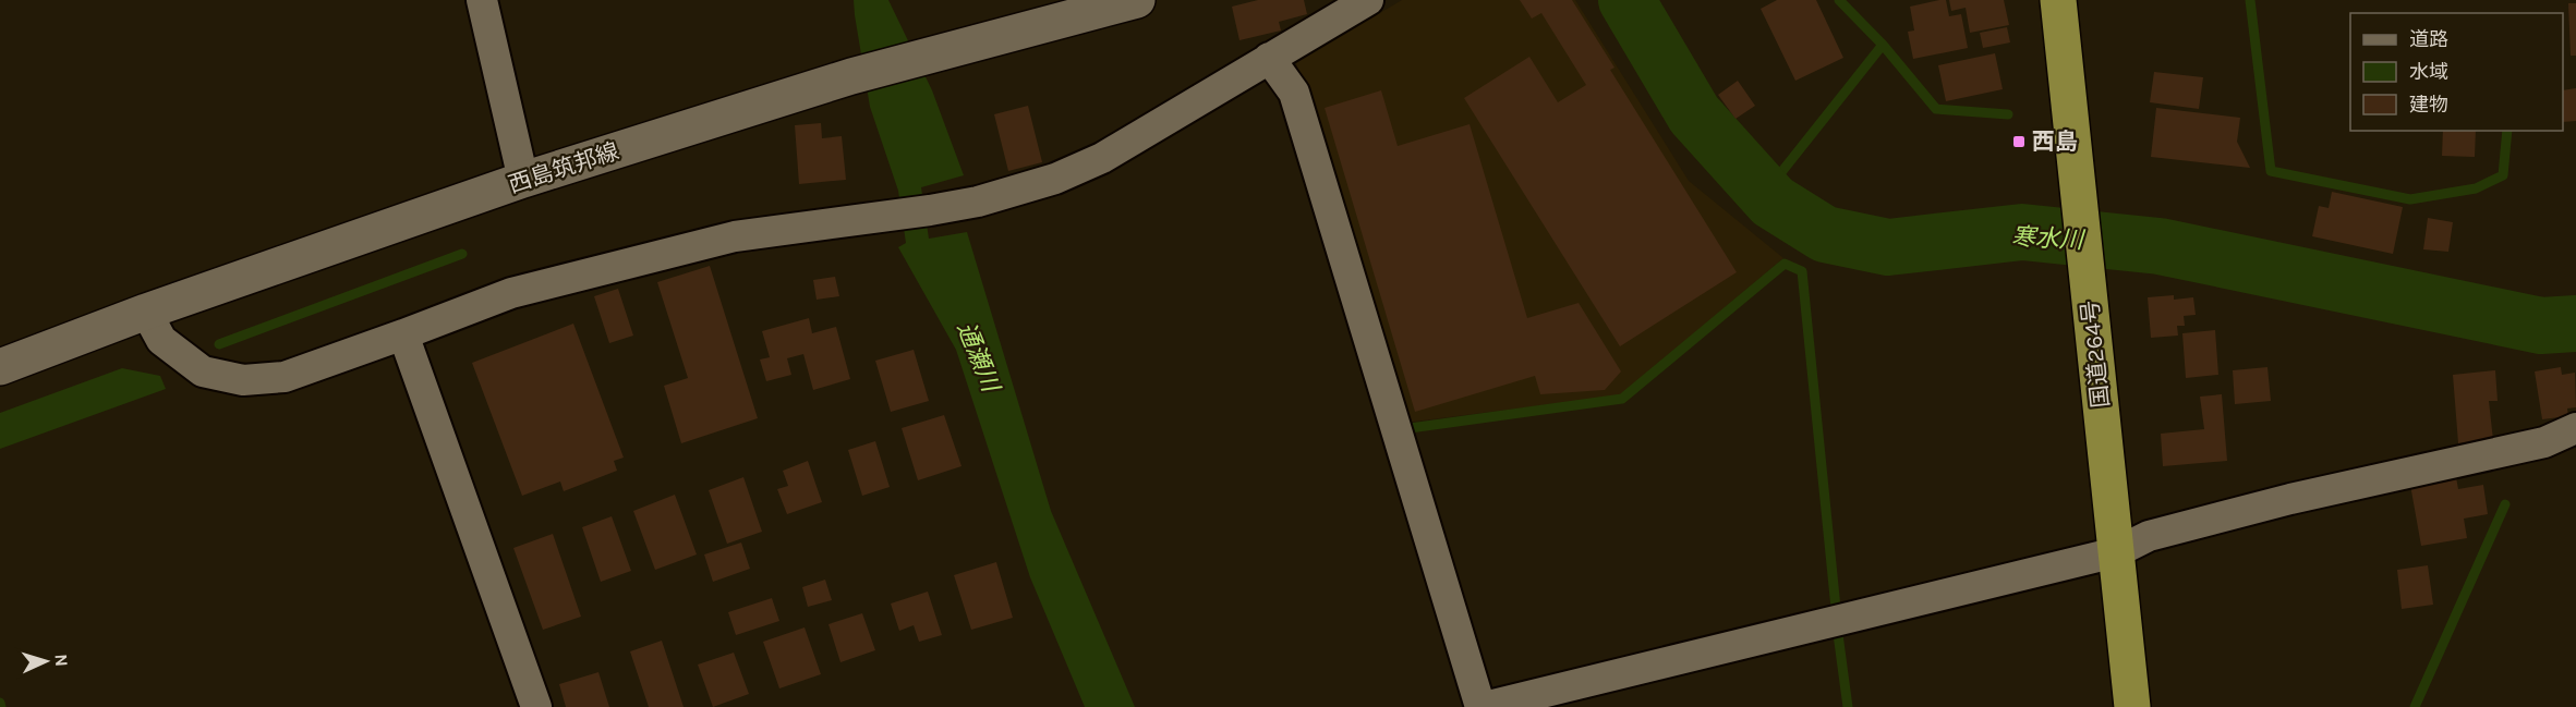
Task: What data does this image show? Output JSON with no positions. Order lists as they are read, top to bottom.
{
  "streets": {
    "highway": ["国道264号"],
    "main road": ["西島筑邦線"]
  },
  "water": ["寒水川", "通瀬川"],
  "places": {
    "transit": ["西島"]
  },
  "legend": ["道路", "水域", "建物"],
  "north": "right"
}
